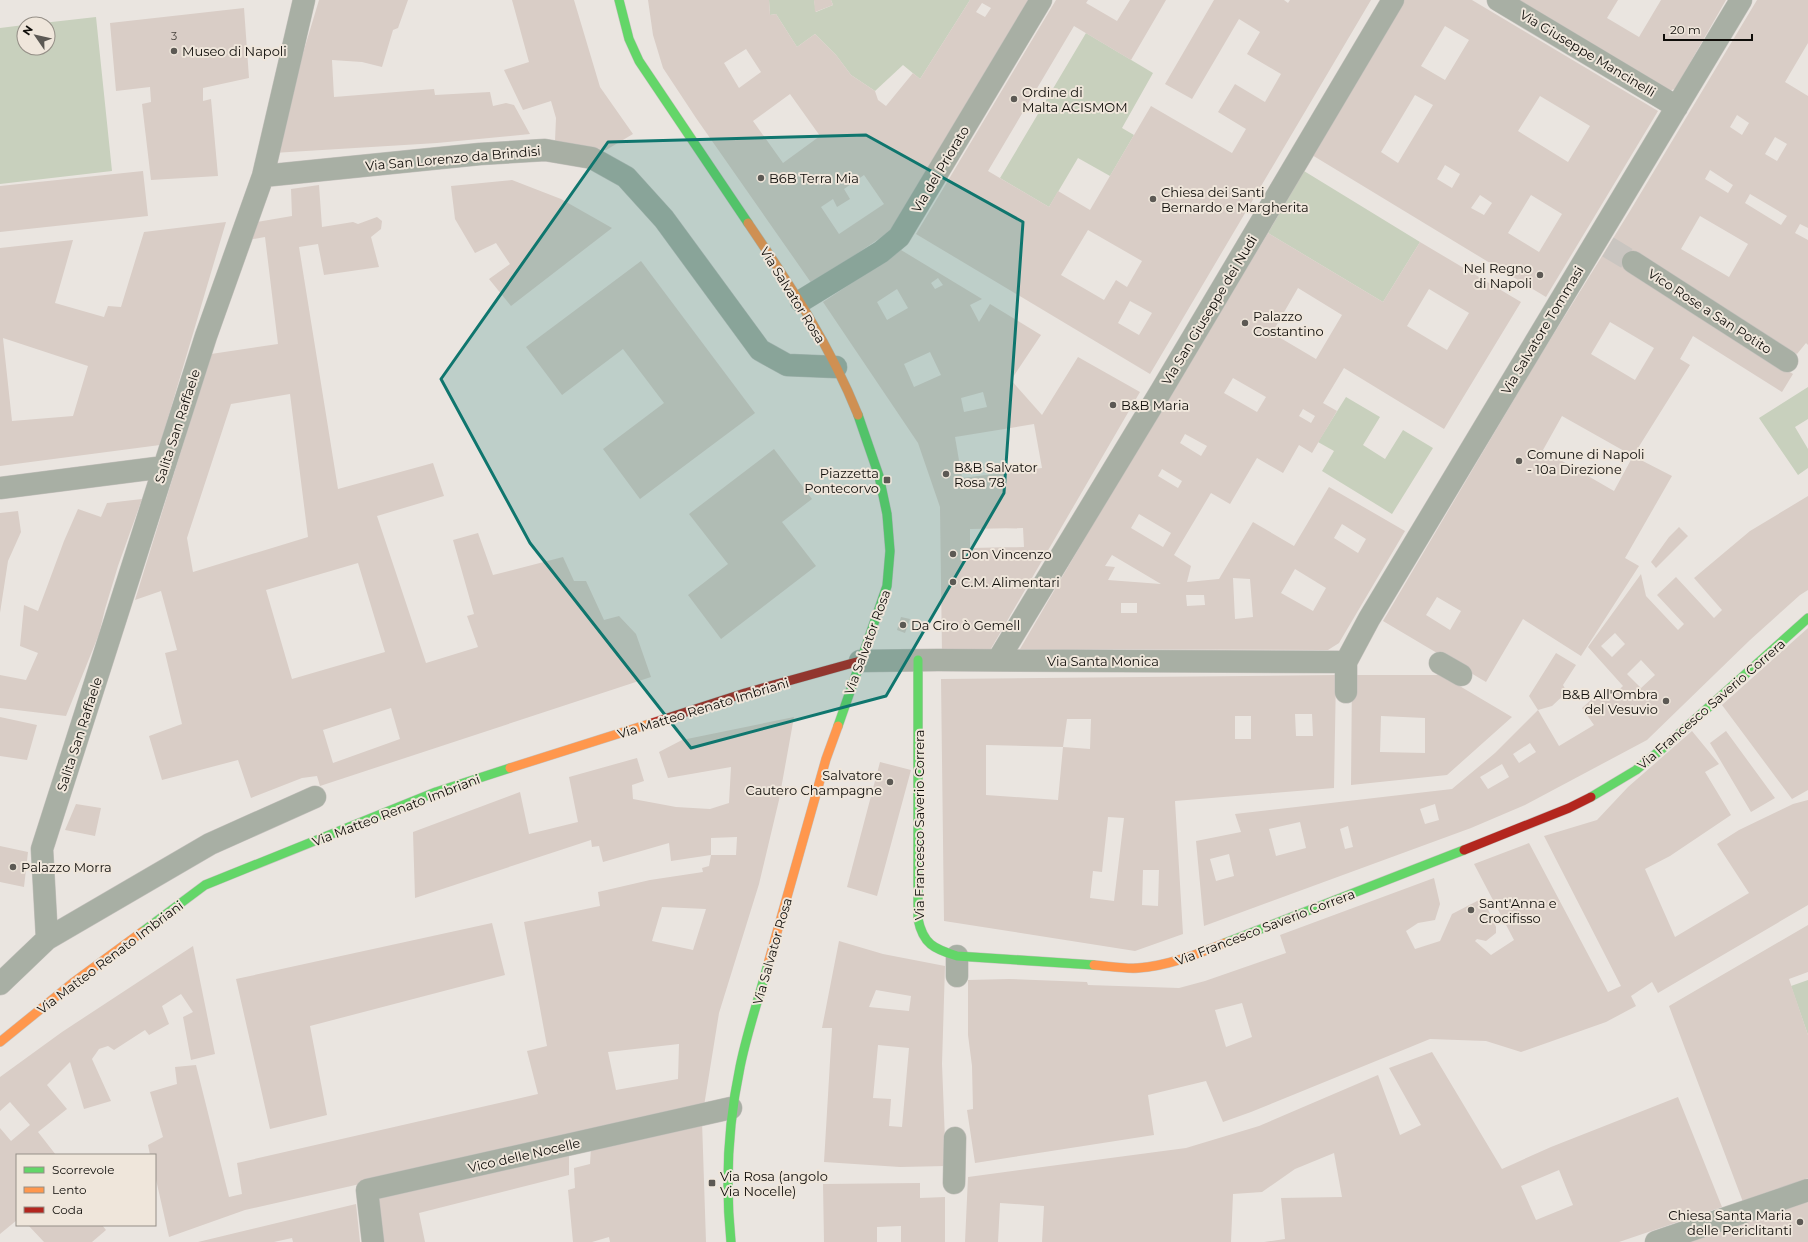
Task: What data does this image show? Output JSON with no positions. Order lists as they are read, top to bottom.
{
  "streets": {
    "main road": ["Via Salvator Rosa", "Via Francesco Saverio Correra", "Via Matteo Renato Imbriani"],
    "street": [
      "Via Giuseppe Mancinelli",
      "Via San Lorenzo da Brindisi",
      "Via del Priorato",
      "Via San Giuseppe dei Nudi",
      "Vico Rose a San Potito",
      "Via Salvatore Tommasi",
      "Salita San Raffaele",
      "Via Santa Monica",
      "Vico delle Nocelle"
    ]
  },
  "crossings": [
    ["Via Giuseppe Mancinelli", "Via Salvatore Tommasi"],
    ["Via San Lorenzo da Brindisi", "Via Salvator Rosa"],
    ["Via San Lorenzo da Brindisi", "Salita San Raffaele"],
    ["Via del Priorato", "Via Salvator Rosa"],
    ["Via Salvator Rosa", "Via Santa Monica"],
    ["Via Salvator Rosa", "Via Matteo Renato Imbriani"],
    ["Via Salvator Rosa", "Vico delle Nocelle"],
    ["Via San Giuseppe dei Nudi", "Via Santa Monica"],
    ["Via Salvatore Tommasi", "Via Santa Monica"],
    ["Via Santa Monica", "Via Francesco Saverio Correra"],
    ["Via Santa Monica", "Via Matteo Renato Imbriani"]
  ],
  "places": {
    "other": [
      "Museo di Napoli",
      "Ordine di Malta ACISMOM",
      "B6B Terra Mia",
      "Chiesa dei Santi Bernardo e Margherita",
      "Nel Regno di Napoli",
      "Palazzo Costantino",
      "B&B Maria",
      "Comune di Napoli - 10a Direzione",
      "B&B Salvator Rosa 78",
      "Don Vincenzo",
      "C.M. Alimentari",
      "Da Ciro ò Gemell",
      "B&B All'Ombra del Vesuvio",
      "Salvatore Cautero Champagne",
      "Palazzo Morra",
      "Sant'Anna e Crocifisso",
      "Chiesa Santa Maria delle Periclitanti"
    ],
    "transit": ["Piazzetta Pontecorvo", "Via Rosa (angolo Via Nocelle)"]
  },
  "house_numbers": ["3"],
  "legend": ["Scorrevole", "Lento", "Coda"],
  "scale_bar": "20 m",
  "north": "top left"
}
